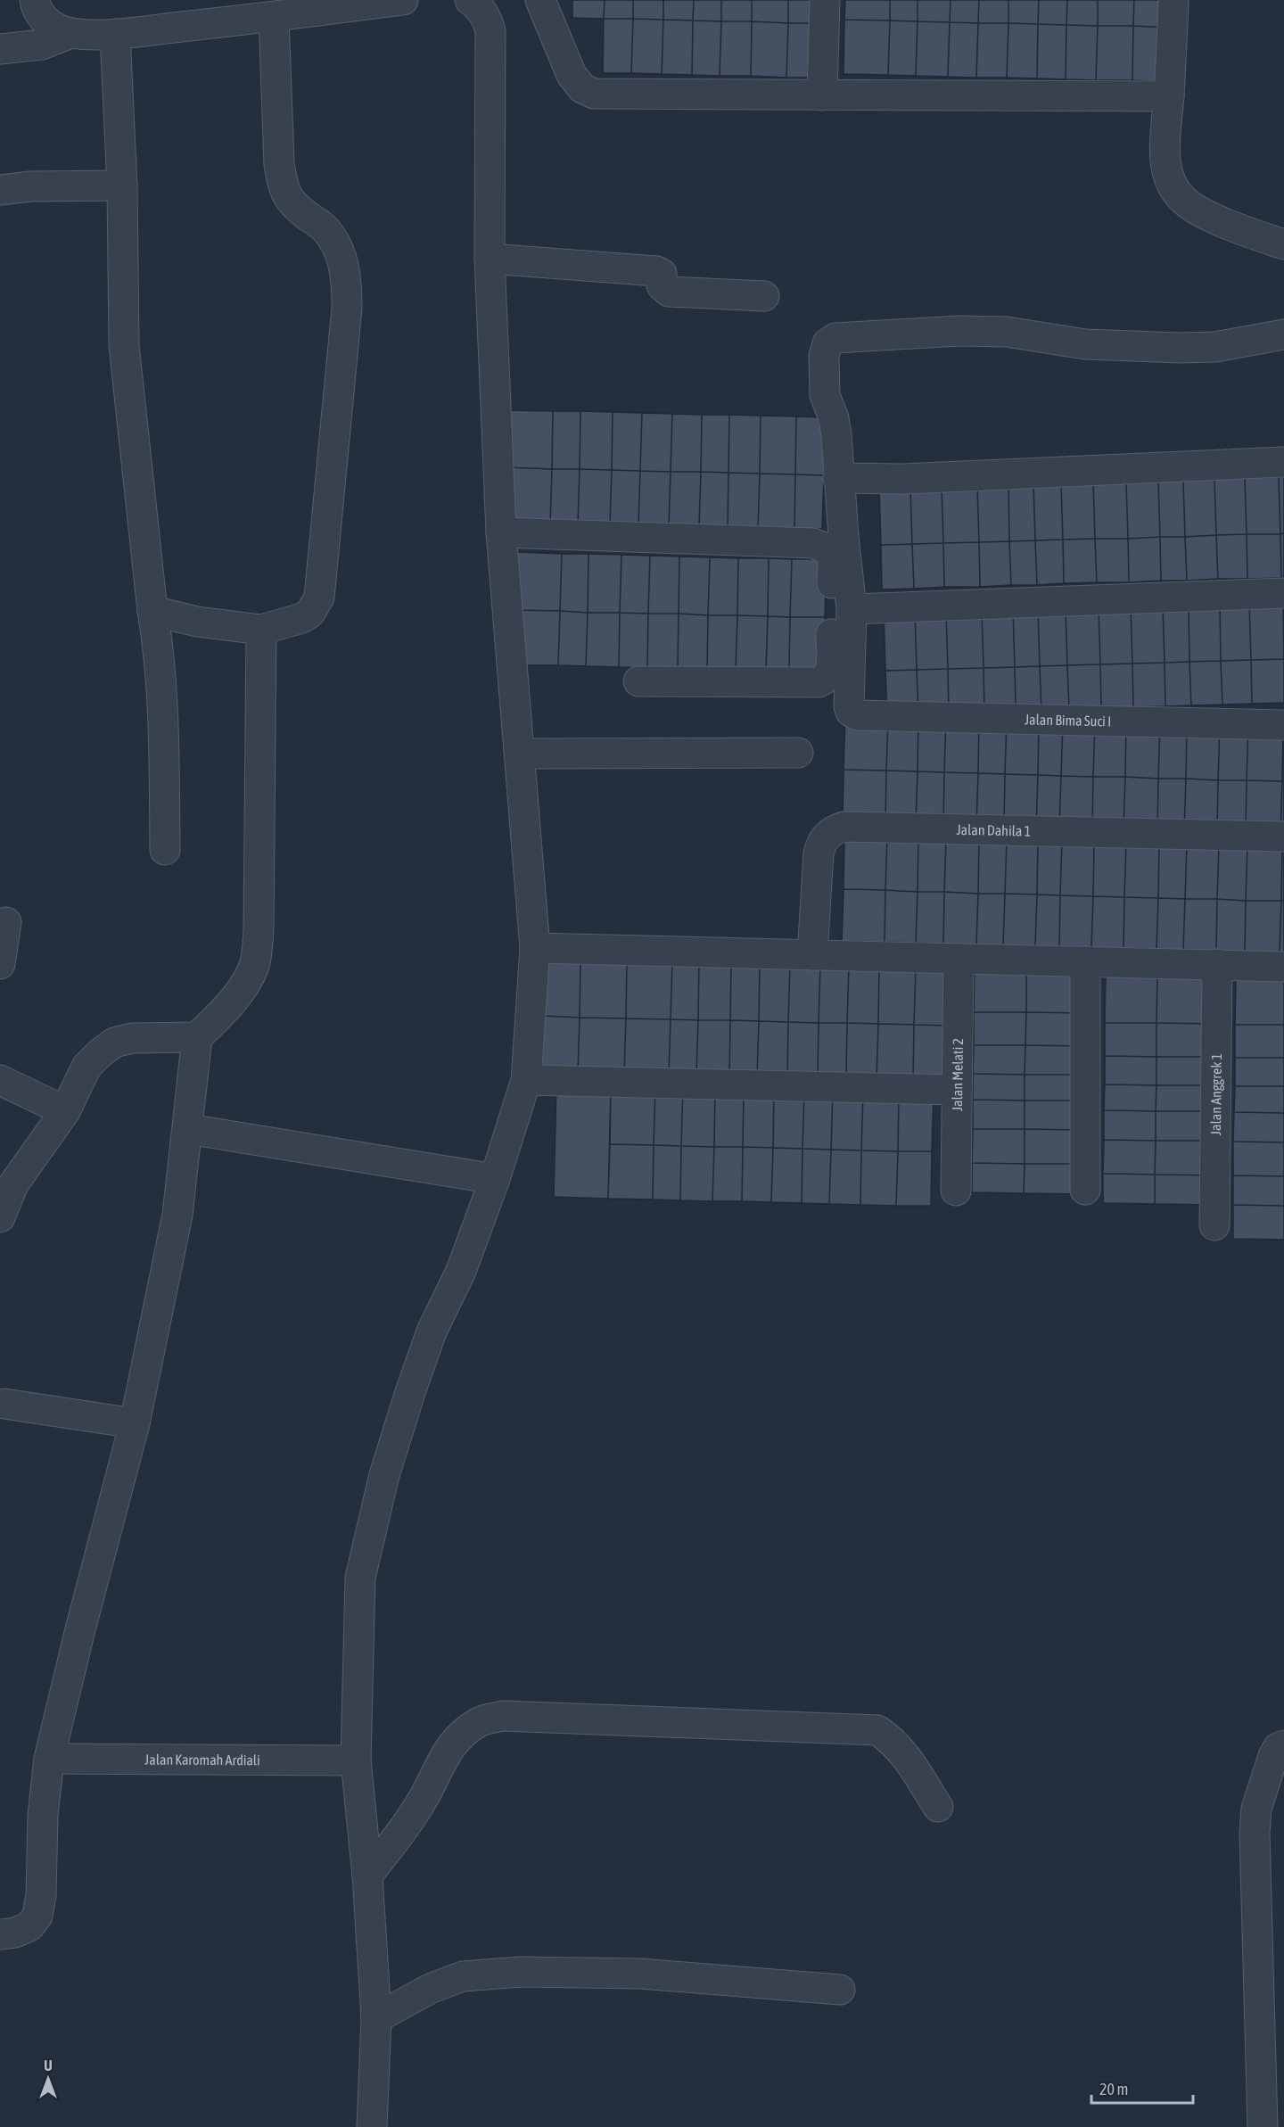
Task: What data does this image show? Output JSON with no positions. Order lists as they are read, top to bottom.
{
  "streets": {
    "street": [
      "Jalan Bima Suci I",
      "Jalan Dahila 1",
      "Jalan Melati 2",
      "Jalan Anggrek 1",
      "Jalan Karomah Ardiali"
    ]
  },
  "scale_bar": "20 m",
  "north": "top"
}
